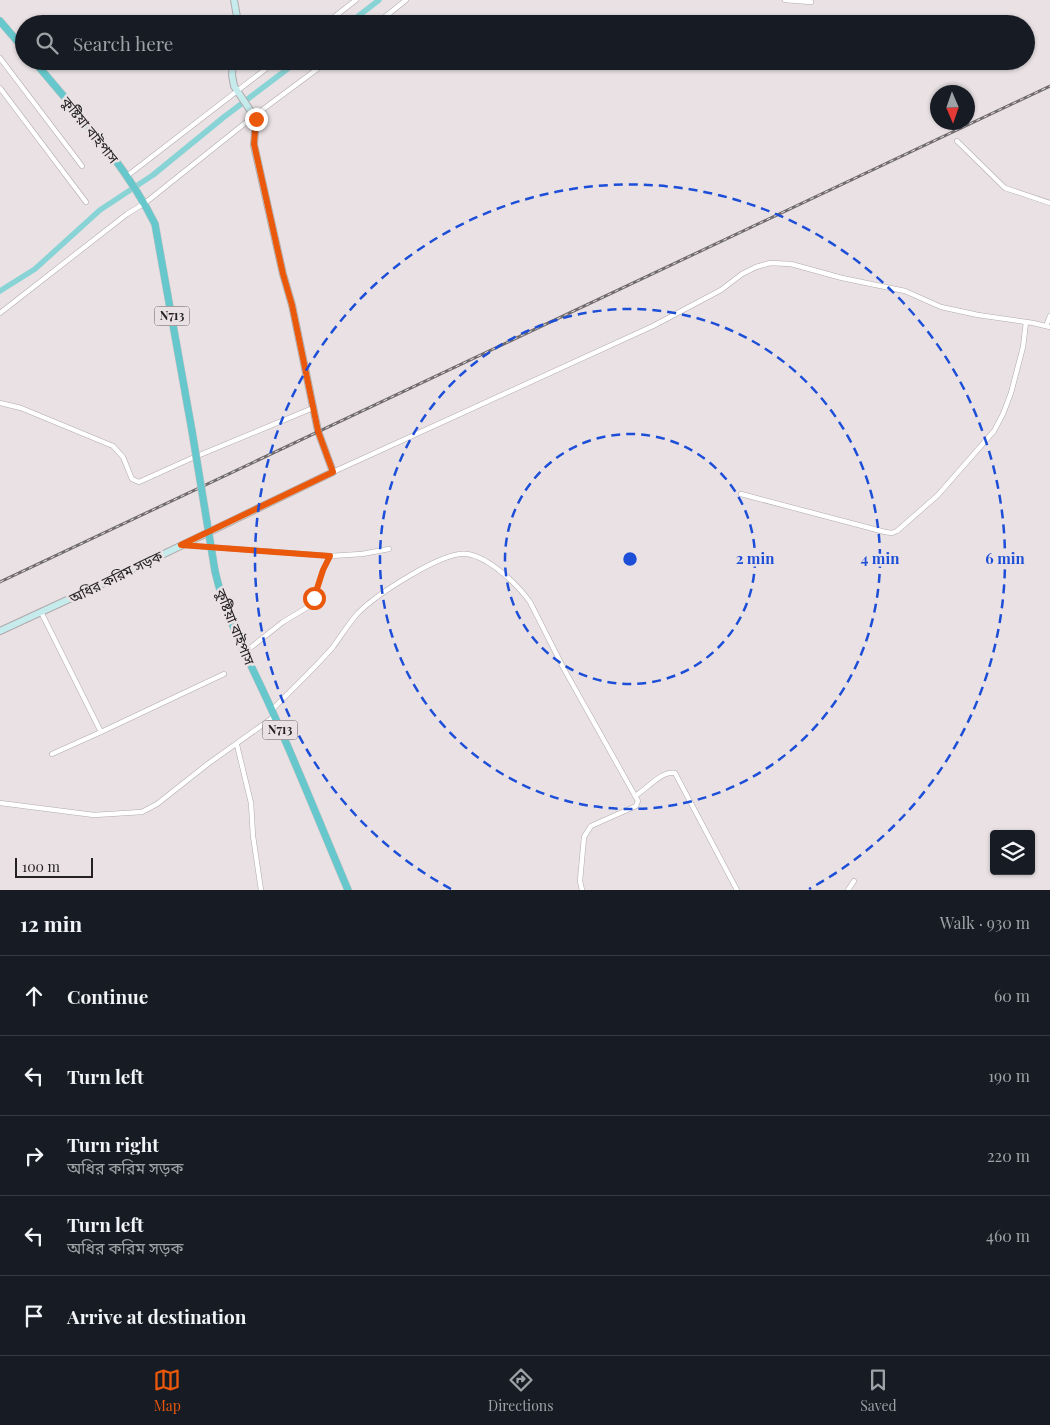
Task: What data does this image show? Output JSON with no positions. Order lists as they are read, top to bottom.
{
  "streets": {
    "highway": ["কুষ্টিয়া বাইপাস", "N713"],
    "main road": ["অধির করিম সড়ক"]
  },
  "scale_bar": "100 m",
  "north": "bottom",
  "page": {
    "search": "Search here",
    "scale": "100 m",
    "heading": ["12 min", "Walk · 930 m"],
    "list": [
      ["Continue", "60 m"],
      ["Turn left", "190 m"],
      ["Turn right", "অধির করিম সড়ক", "220 m"],
      ["Turn left", "অধির করিম সড়ক", "460 m"],
      "Arrive at destination"
    ],
    "nav": ["Map", "Directions", "Saved"]
  },
  "rings": ["2 min", "4 min", "6 min"]
}
